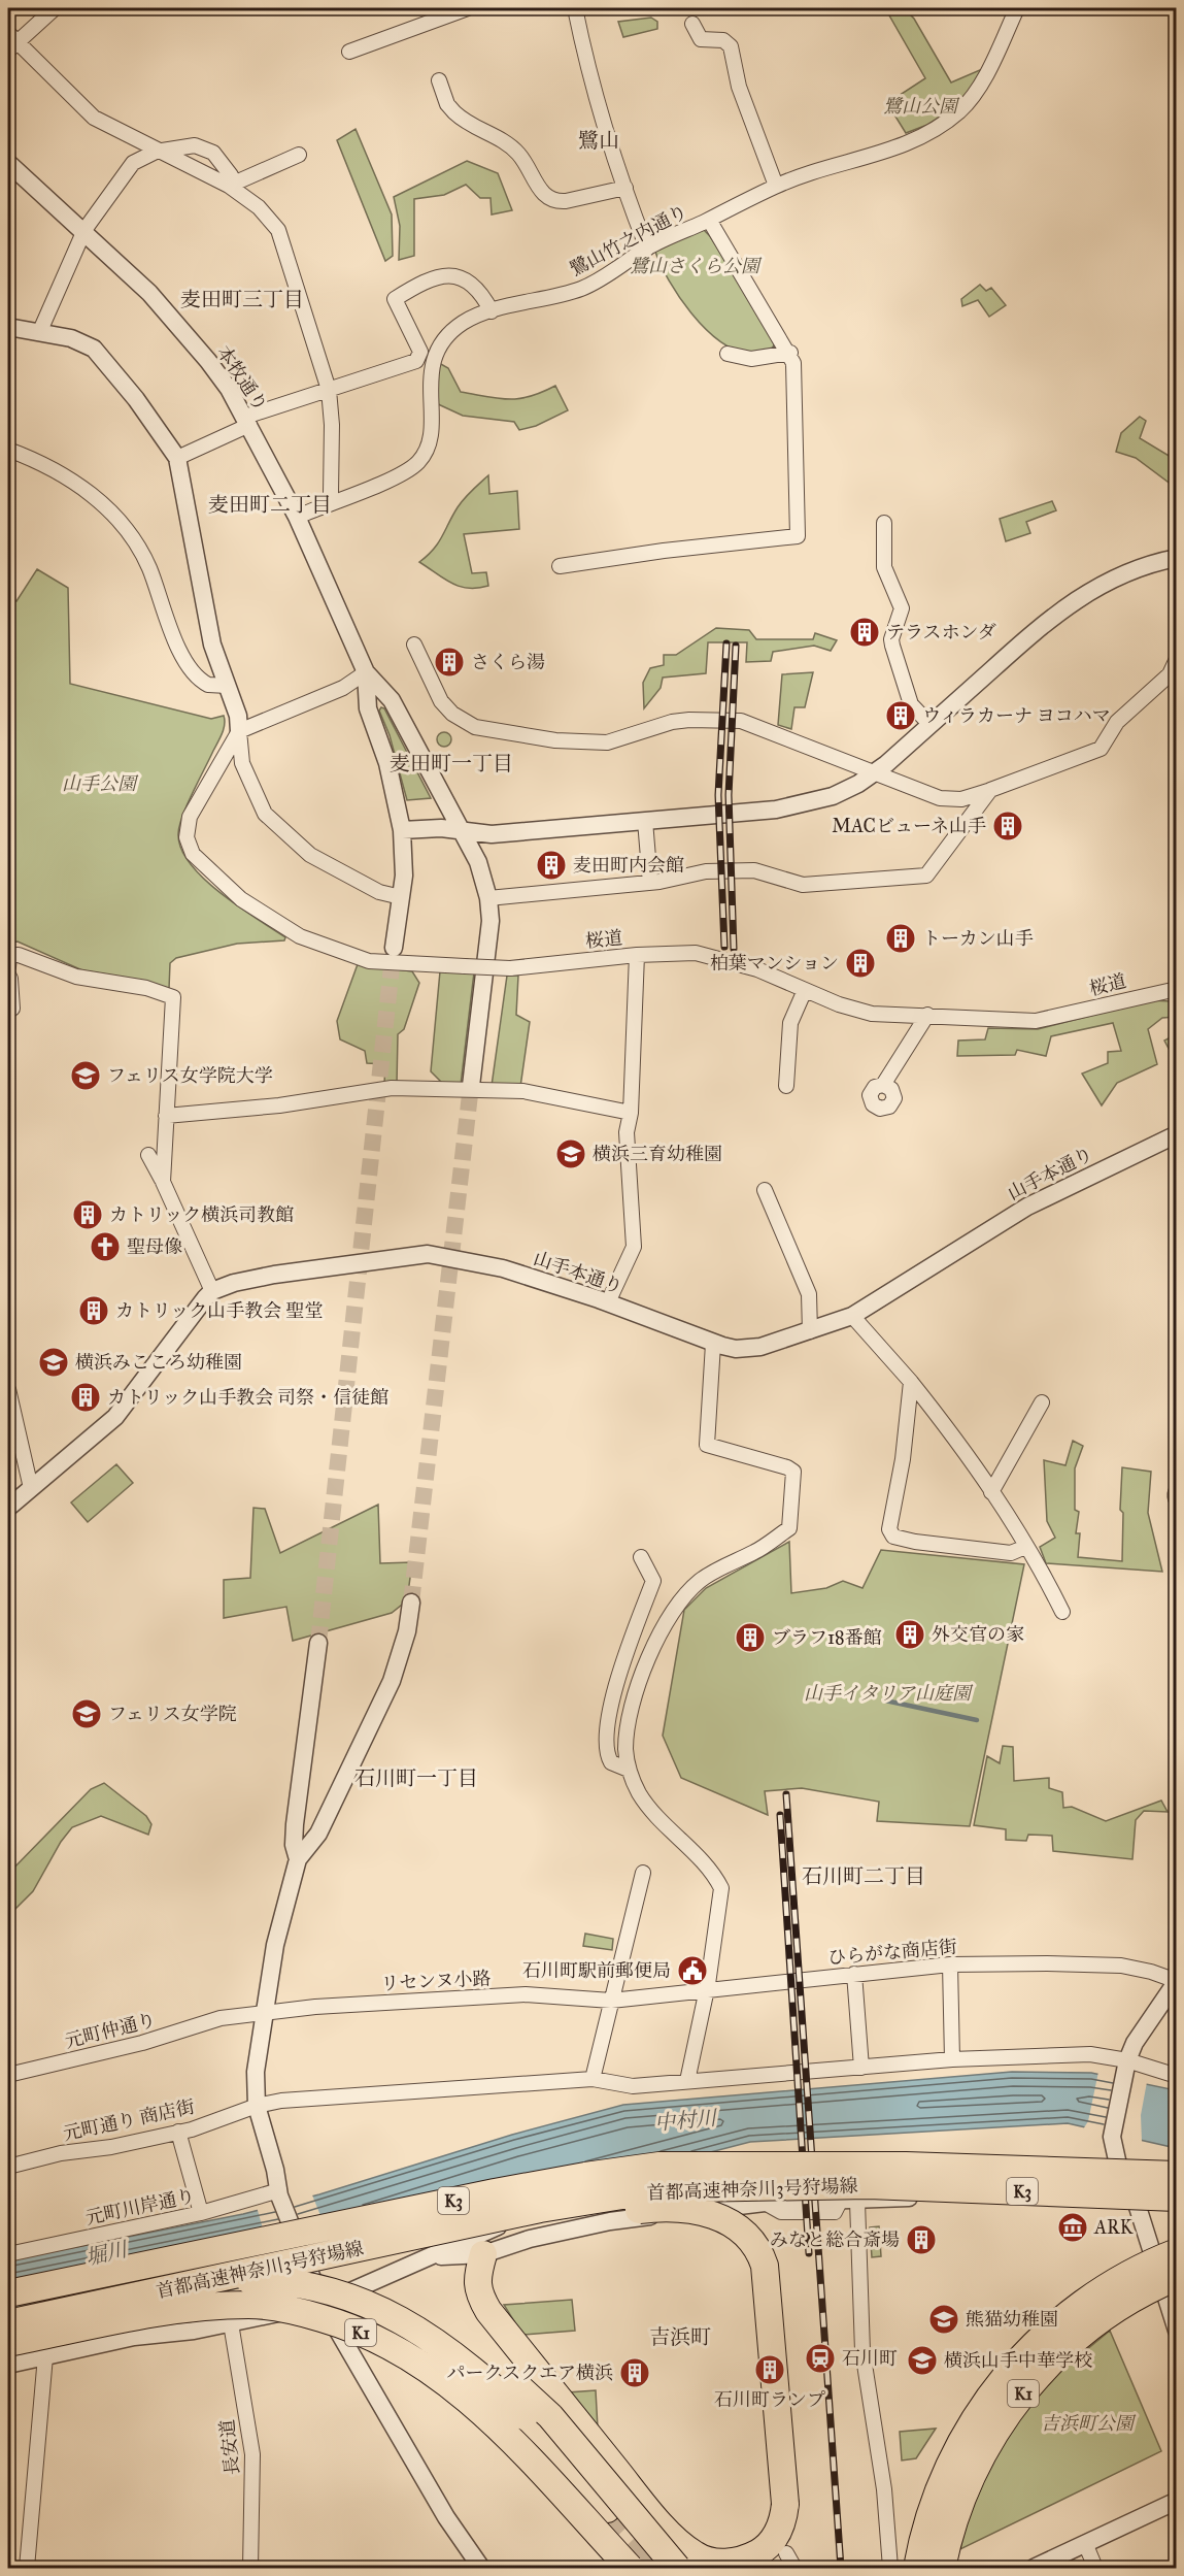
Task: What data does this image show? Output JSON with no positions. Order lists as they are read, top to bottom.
{
  "streets": {
    "highway": ["首都高速神奈川3号狩場線", "K3", "K1"],
    "street": [
      "鷺山竹之内通り",
      "本牧通り",
      "桜道",
      "山手本通り",
      "ひらがな商店街",
      "リセンヌ小路",
      "元町仲通り",
      "元町通り 商店街",
      "元町川岸通り",
      "長安道"
    ]
  },
  "crossings": [
    ["鷺山竹之内通り", "本牧通り"],
    ["ひらがな商店街", "リセンヌ小路"],
    ["リセンヌ小路", "元町仲通り"]
  ],
  "districts": [
    "鷺山",
    "麦田町三丁目",
    "麦田町二丁目",
    "麦田町一丁目",
    "石川町一丁目",
    "石川町二丁目",
    "吉浜町"
  ],
  "water": ["中村川", "堀川"],
  "parks": [
    "鷺山公園",
    "鷺山さくら公園",
    "山手公園",
    "山手イタリア山庭園",
    "吉浜町公園"
  ],
  "places": {
    "building": [
      "テラスホンダ",
      "さくら湯",
      "ウィラカーナ ヨコハマ",
      "MACビューネ山手",
      "麦田町内会館",
      "トーカン山手",
      "柏葉マンション",
      "カトリック横浜司教館",
      "カトリック山手教会 聖堂",
      "カトリック山手教会 司祭・信徒館",
      "外交官の家",
      "ブラフ18番館",
      "みなと総合斎場",
      "石川町ランプ",
      "パークスクエア横浜"
    ],
    "school or university": [
      "フェリス女学院大学",
      "横浜三育幼稚園",
      "横浜みこころ幼稚園",
      "フェリス女学院",
      "熊猫幼稚園",
      "横浜山手中華学校"
    ],
    "church": ["聖母像"],
    "public building": ["石川町駅前郵便局"],
    "museum": ["ARK"],
    "station": ["石川町"]
  }
}
